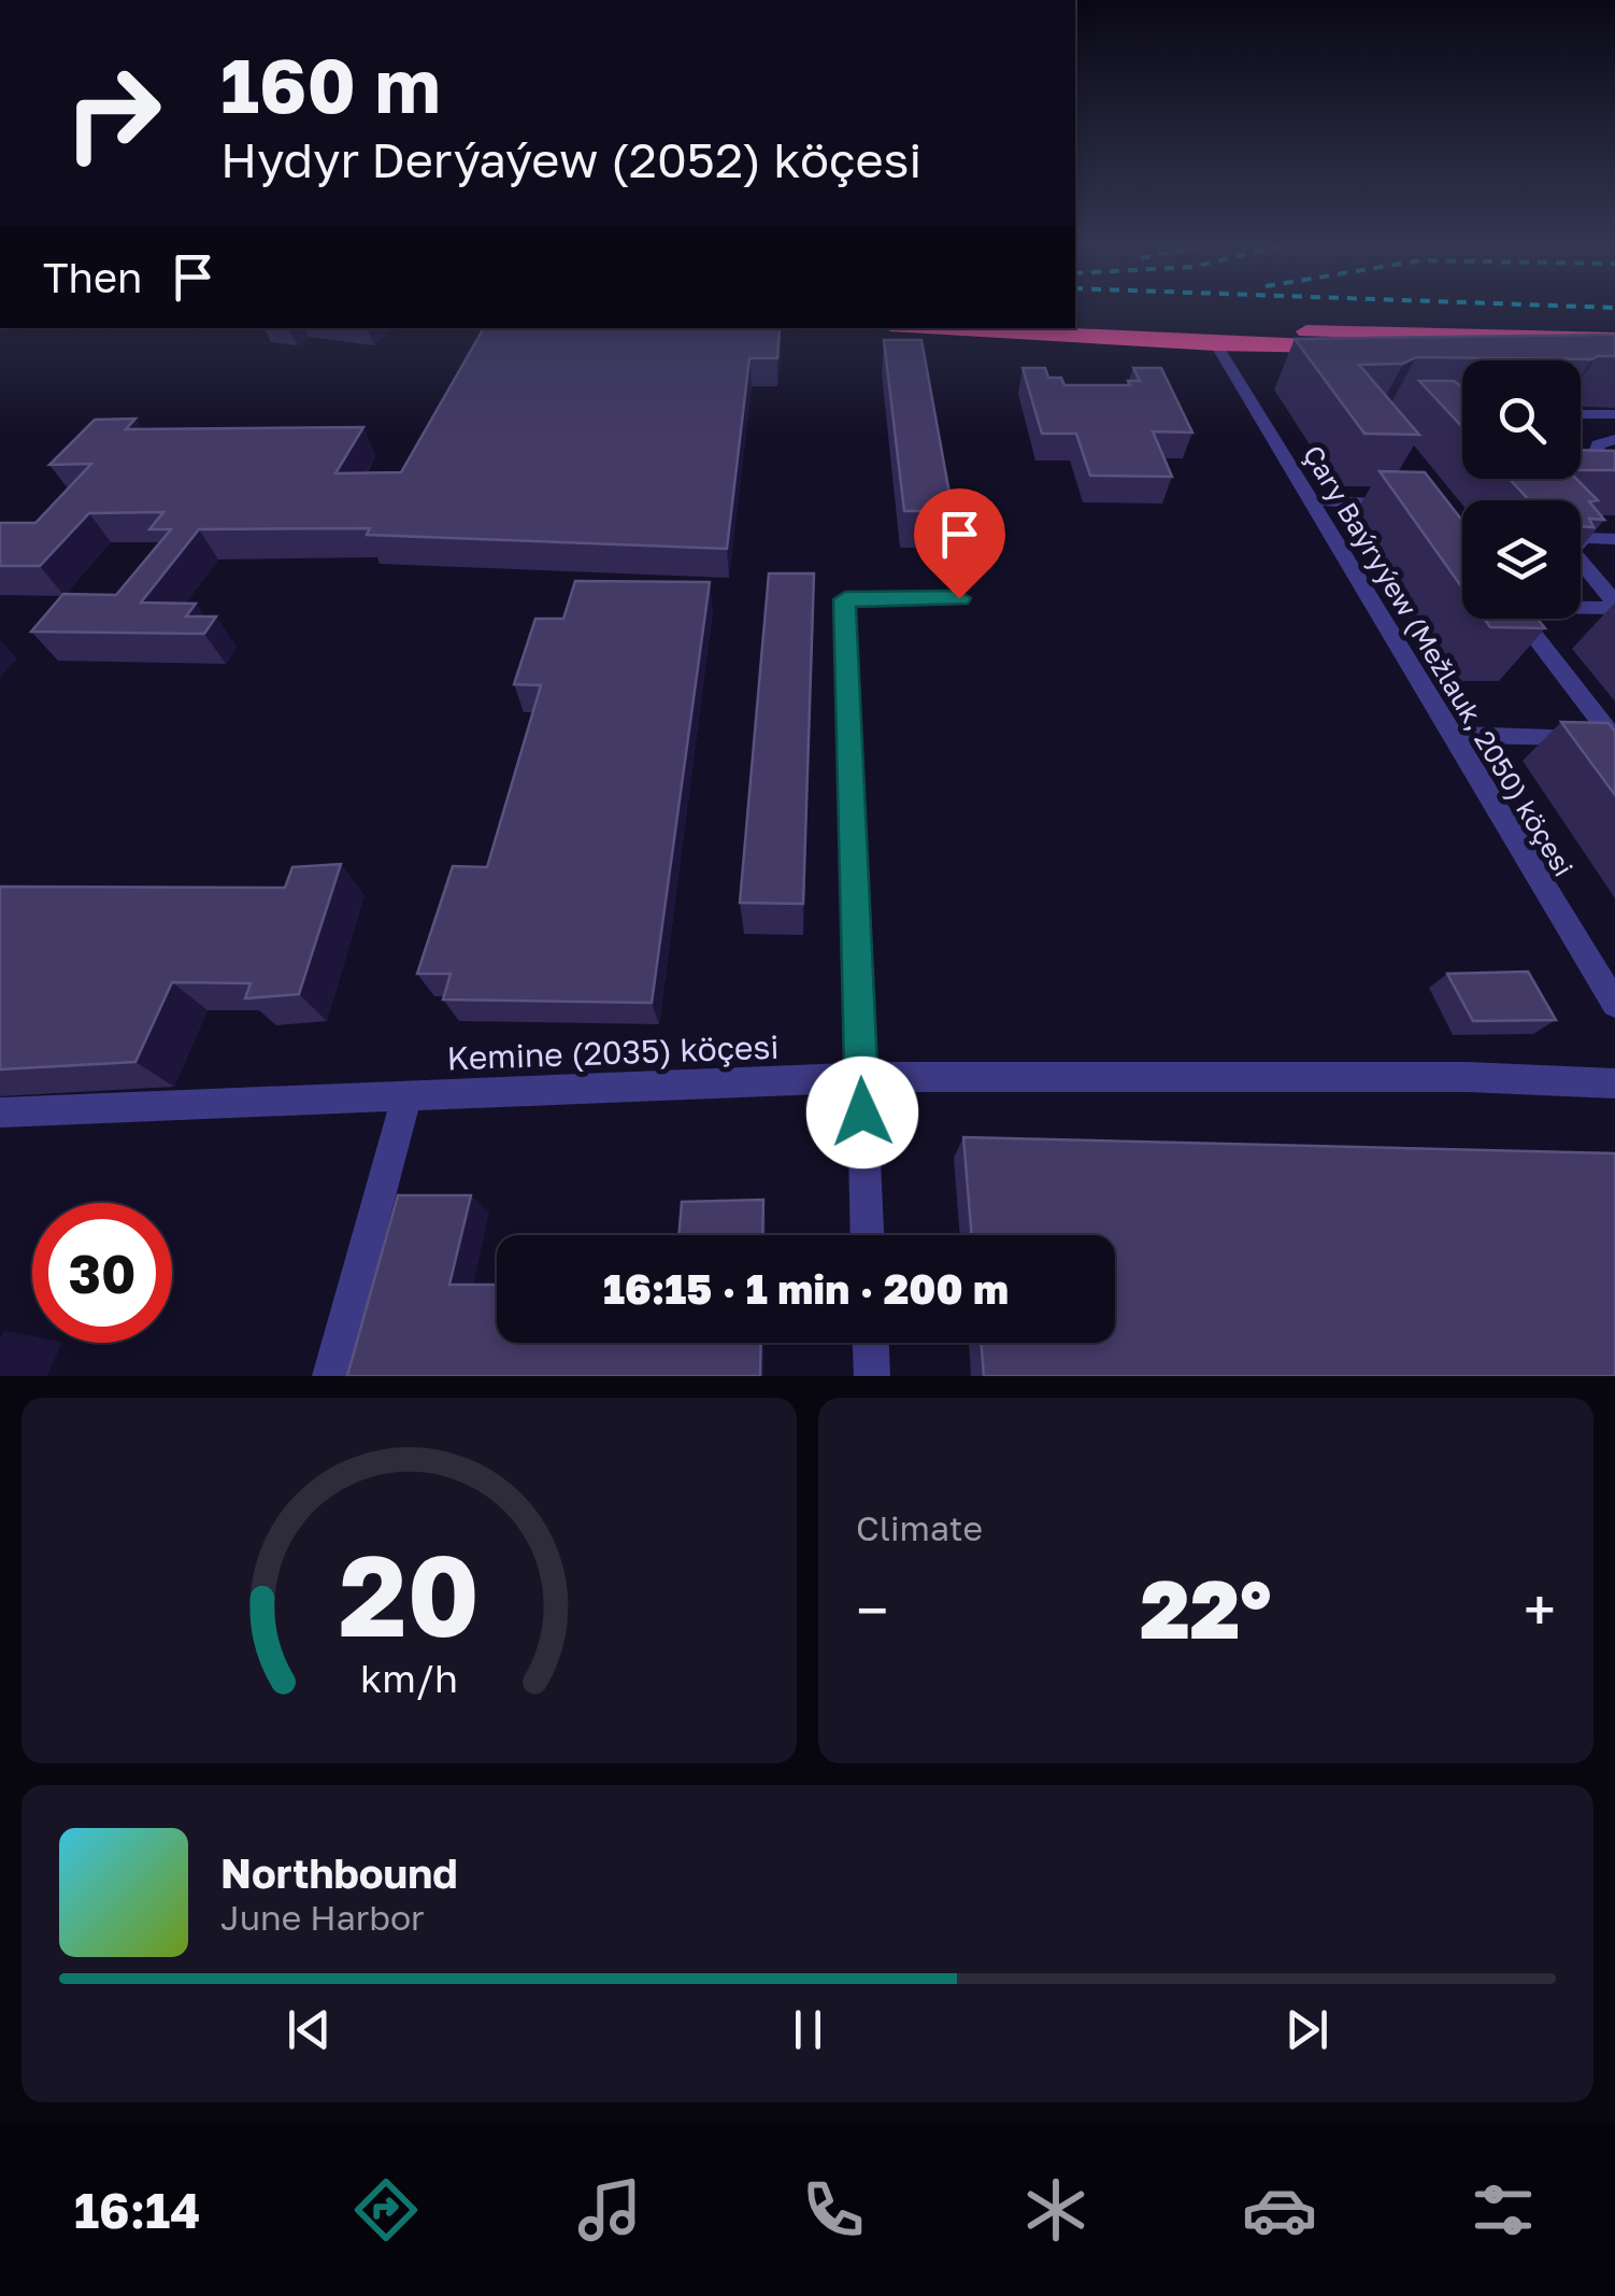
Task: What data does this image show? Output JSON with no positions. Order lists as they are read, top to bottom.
{
  "streets": {
    "street": ["Çary Baýryýew (Mežlauk, 2050) köçesi", "Kemine (2035) köçesi"]
  },
  "page": {
    "turn": ["160 m", "Hydyr Derýaýew (2052) köçesi"],
    "then": "Then",
    "limit": "30",
    "trip": "16:15 · 1 min · 200 m",
    "tile": "Climate",
    "heat": ["−", "22°", "+"],
    "song": ["Northbound", "June Harbor"],
    "tabs": "16:14",
    "gauge": ["20", "km/h"]
  }
}
